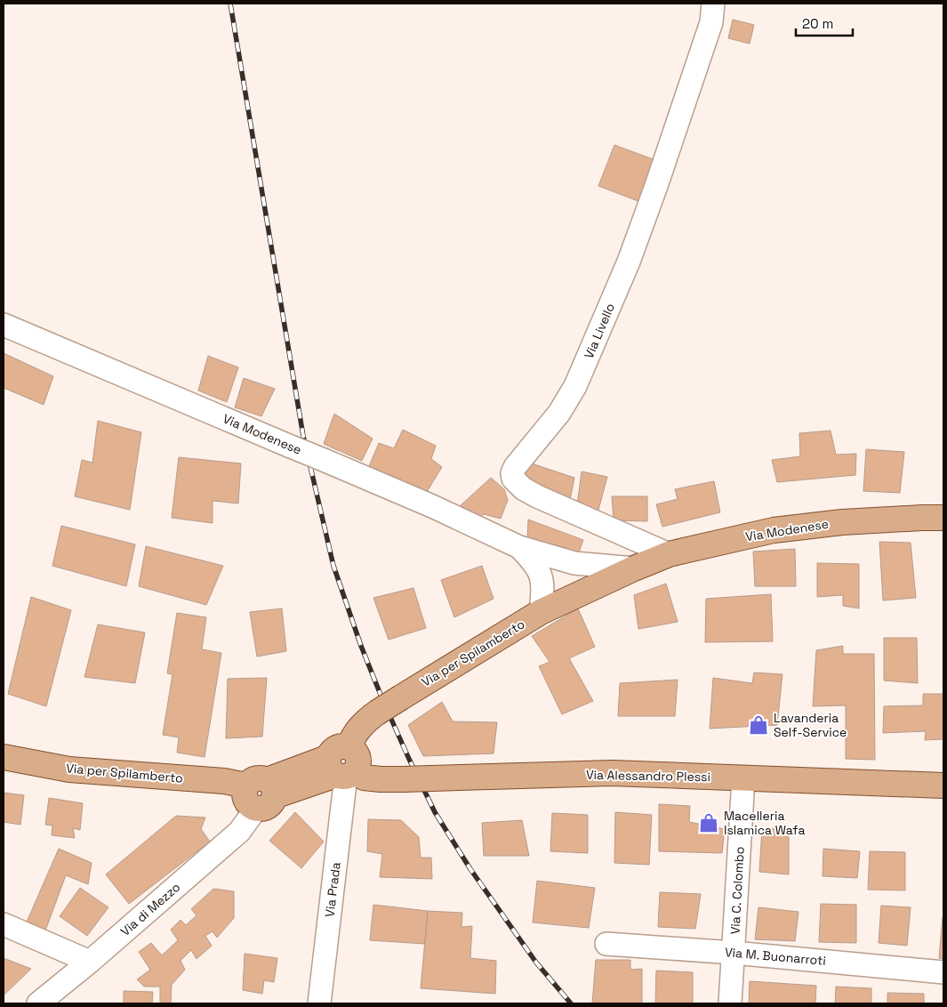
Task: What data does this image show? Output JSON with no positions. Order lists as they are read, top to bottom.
{
  "streets": {
    "main road": ["Via Modenese", "Via per Spilamberto", "Via Alessandro Plessi"],
    "street": [
      "Via Livello",
      "Via Prada",
      "Via C. Colombo",
      "Via di Mezzo",
      "Via M. Buonarroti"
    ]
  },
  "crossings": [
    ["Via Livello", "Via Modenese"],
    ["Via Modenese", "Via per Spilamberto"],
    ["Via per Spilamberto", "Via Alessandro Plessi"],
    ["Via per Spilamberto", "Via Prada"],
    ["Via per Spilamberto", "Via di Mezzo"],
    ["Via Alessandro Plessi", "Via Prada"],
    ["Via Alessandro Plessi", "Via C. Colombo"],
    ["Via C. Colombo", "Via M. Buonarroti"]
  ],
  "places": {
    "shop": ["Lavanderia Self-Service", "Macelleria Islamica Wafa"]
  },
  "scale_bar": "20 m"
}
